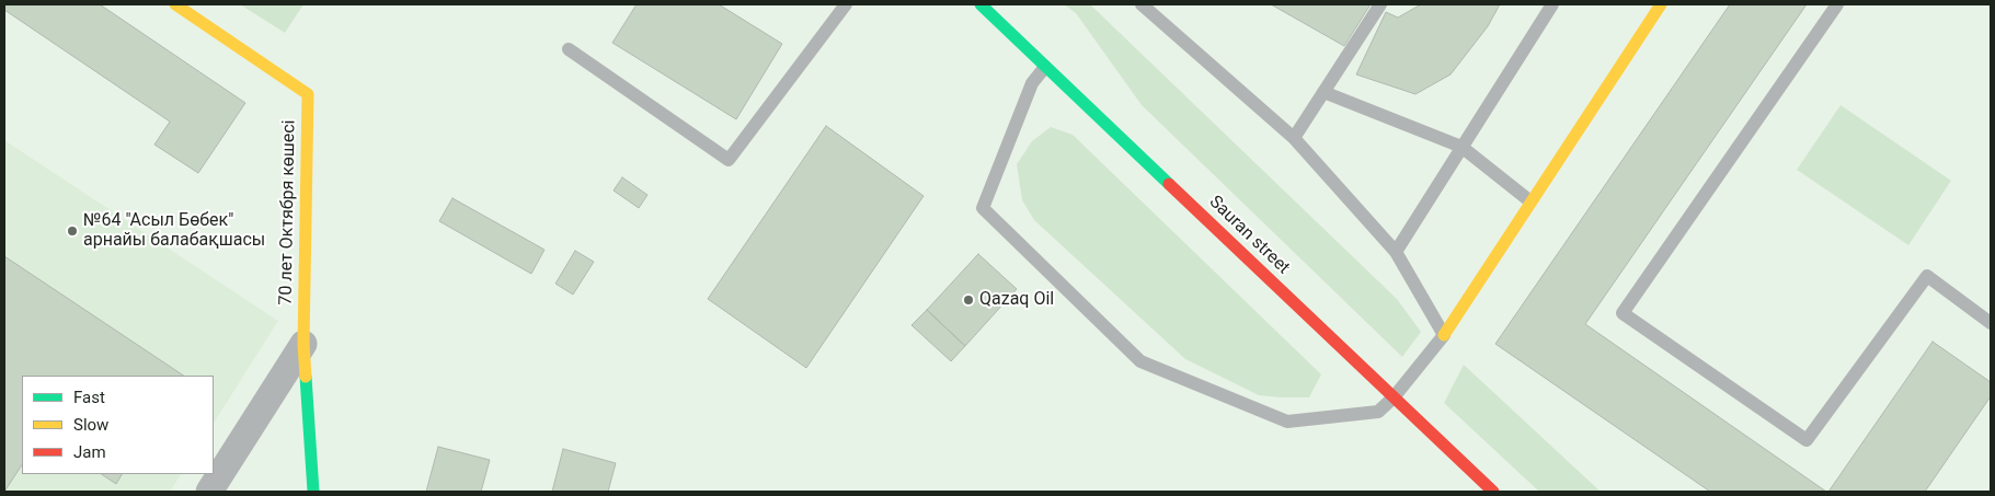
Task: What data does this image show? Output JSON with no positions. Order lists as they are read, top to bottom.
{
  "streets": {
    "street": ["70 лет Октября көшесі", "Sauran street"]
  },
  "places": ["№64 \"Асыл Бөбек\" арнайы балабақшасы", "Qazaq Oil"],
  "legend": ["Fast", "Slow", "Jam"]
}
